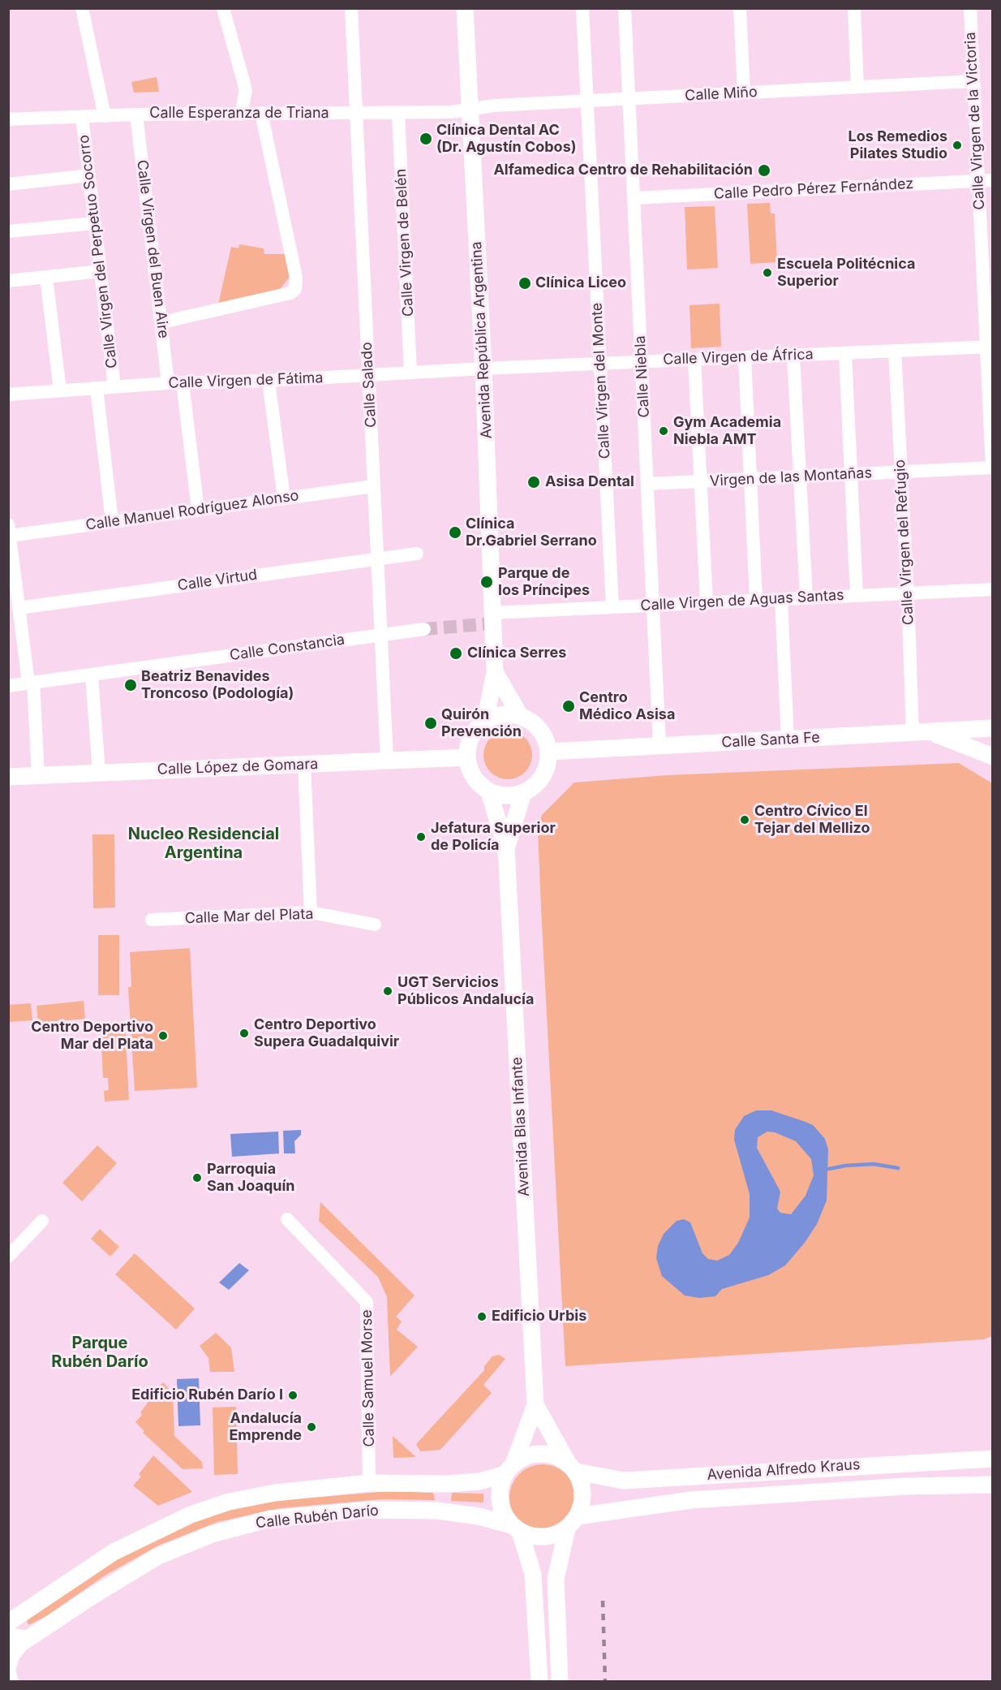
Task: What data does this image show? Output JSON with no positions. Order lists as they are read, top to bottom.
{
  "streets": {
    "main road": [
      "Avenida República Argentina",
      "Calle Santa Fe",
      "Calle López de Gomara",
      "Avenida Blas Infante",
      "Avenida Alfredo Kraus",
      "Calle Rubén Darío"
    ],
    "street": [
      "Calle Miño",
      "Calle Esperanza de Triana",
      "Calle Virgen de la Victoria",
      "Calle Pedro Pérez Fernández",
      "Calle Virgen de Belén",
      "Calle Virgen del Buen Aire",
      "Calle Virgen del Perpetuo Socorro",
      "Calle Virgen de África",
      "Calle Niebla",
      "Calle Virgen de Fátima",
      "Calle Virgen del Monte",
      "Calle Salado",
      "Virgen de las Montañas",
      "Calle Manuel Rodríguez Alonso",
      "Calle Virgen del Refugio",
      "Calle Virtud",
      "Calle Virgen de Aguas Santas",
      "Calle Constancia",
      "Calle Mar del Plata",
      "Calle Samuel Morse"
    ]
  },
  "crossings": [
    ["Calle Miño", "Calle Esperanza de Triana"],
    ["Calle Miño", "Calle Virgen de la Victoria"],
    ["Calle Miño", "Avenida República Argentina"],
    ["Calle Miño", "Calle Niebla"],
    ["Calle Miño", "Calle Virgen del Monte"],
    ["Calle Esperanza de Triana", "Calle Virgen de Belén"],
    ["Calle Esperanza de Triana", "Calle Virgen del Buen Aire"],
    ["Calle Esperanza de Triana", "Calle Virgen del Perpetuo Socorro"],
    ["Calle Esperanza de Triana", "Avenida República Argentina"],
    ["Calle Esperanza de Triana", "Calle Salado"],
    ["Calle Virgen de la Victoria", "Calle Pedro Pérez Fernández"],
    ["Calle Virgen de la Victoria", "Calle Virgen de África"],
    ["Calle Virgen de la Victoria", "Virgen de las Montañas"],
    ["Calle Pedro Pérez Fernández", "Calle Niebla"],
    ["Calle Virgen de Belén", "Calle Virgen de Fátima"],
    ["Calle Virgen del Buen Aire", "Calle Virgen de Fátima"],
    ["Calle Virgen del Perpetuo Socorro", "Calle Virgen de Fátima"],
    ["Avenida República Argentina", "Calle Virgen de África"],
    ["Avenida República Argentina", "Calle Virgen de Fátima"],
    ["Avenida República Argentina", "Calle Virgen de Aguas Santas"],
    ["Avenida República Argentina", "Calle Santa Fe"],
    ["Avenida República Argentina", "Calle López de Gomara"],
    ["Avenida República Argentina", "Avenida Blas Infante"],
    ["Calle Virgen de África", "Calle Niebla"],
    ["Calle Virgen de África", "Calle Virgen de Fátima"],
    ["Calle Virgen de África", "Calle Virgen del Monte"],
    ["Calle Virgen de África", "Calle Virgen del Refugio"],
    ["Calle Niebla", "Virgen de las Montañas"],
    ["Calle Niebla", "Calle Virgen de Aguas Santas"],
    ["Calle Niebla", "Calle Santa Fe"],
    ["Calle Virgen de Fátima", "Calle Salado"],
    ["Calle Virgen del Monte", "Calle Virgen de Aguas Santas"],
    ["Calle Salado", "Calle Manuel Rodríguez Alonso"],
    ["Calle Salado", "Calle Virtud"],
    ["Calle Salado", "Calle Constancia"],
    ["Calle Salado", "Calle López de Gomara"],
    ["Virgen de las Montañas", "Calle Virgen del Refugio"],
    ["Calle Virgen del Refugio", "Calle Virgen de Aguas Santas"],
    ["Calle Virgen del Refugio", "Calle Santa Fe"],
    ["Calle Santa Fe", "Calle López de Gomara"],
    ["Calle Santa Fe", "Avenida Blas Infante"],
    ["Calle López de Gomara", "Avenida Blas Infante"],
    ["Calle Samuel Morse", "Calle Rubén Darío"],
    ["Avenida Alfredo Kraus", "Calle Rubén Darío"]
  ],
  "districts": ["Nucleo Residencial Argentina", "Parque Rubén Darío"],
  "places": [
    "Clínica Dental AC (Dr. Agustín Cobos)",
    "Los Remedios Pilates Studio",
    "Alfamedica Centro de Rehabilitación",
    "Escuela Politécnica Superior",
    "Clínica Liceo",
    "Gym Academia Niebla AMT",
    "Asisa Dental",
    "Clínica Dr.Gabriel Serrano",
    "Parque de los Príncipes",
    "Clínica Serres",
    "Beatriz Benavides Troncoso (Podología)",
    "Centro Médico Asisa",
    "Quirón Prevención",
    "Centro Cívico El Tejar del Mellizo",
    "Jefatura Superior de Policía",
    "UGT Servicios Públicos Andalucía",
    "Centro Deportivo Supera Guadalquivir",
    "Centro Deportivo Mar del Plata",
    "Parroquia San Joaquín",
    "Edificio Urbis",
    "Edificio Rubén Darío I",
    "Andalucía Emprende"
  ]
}
